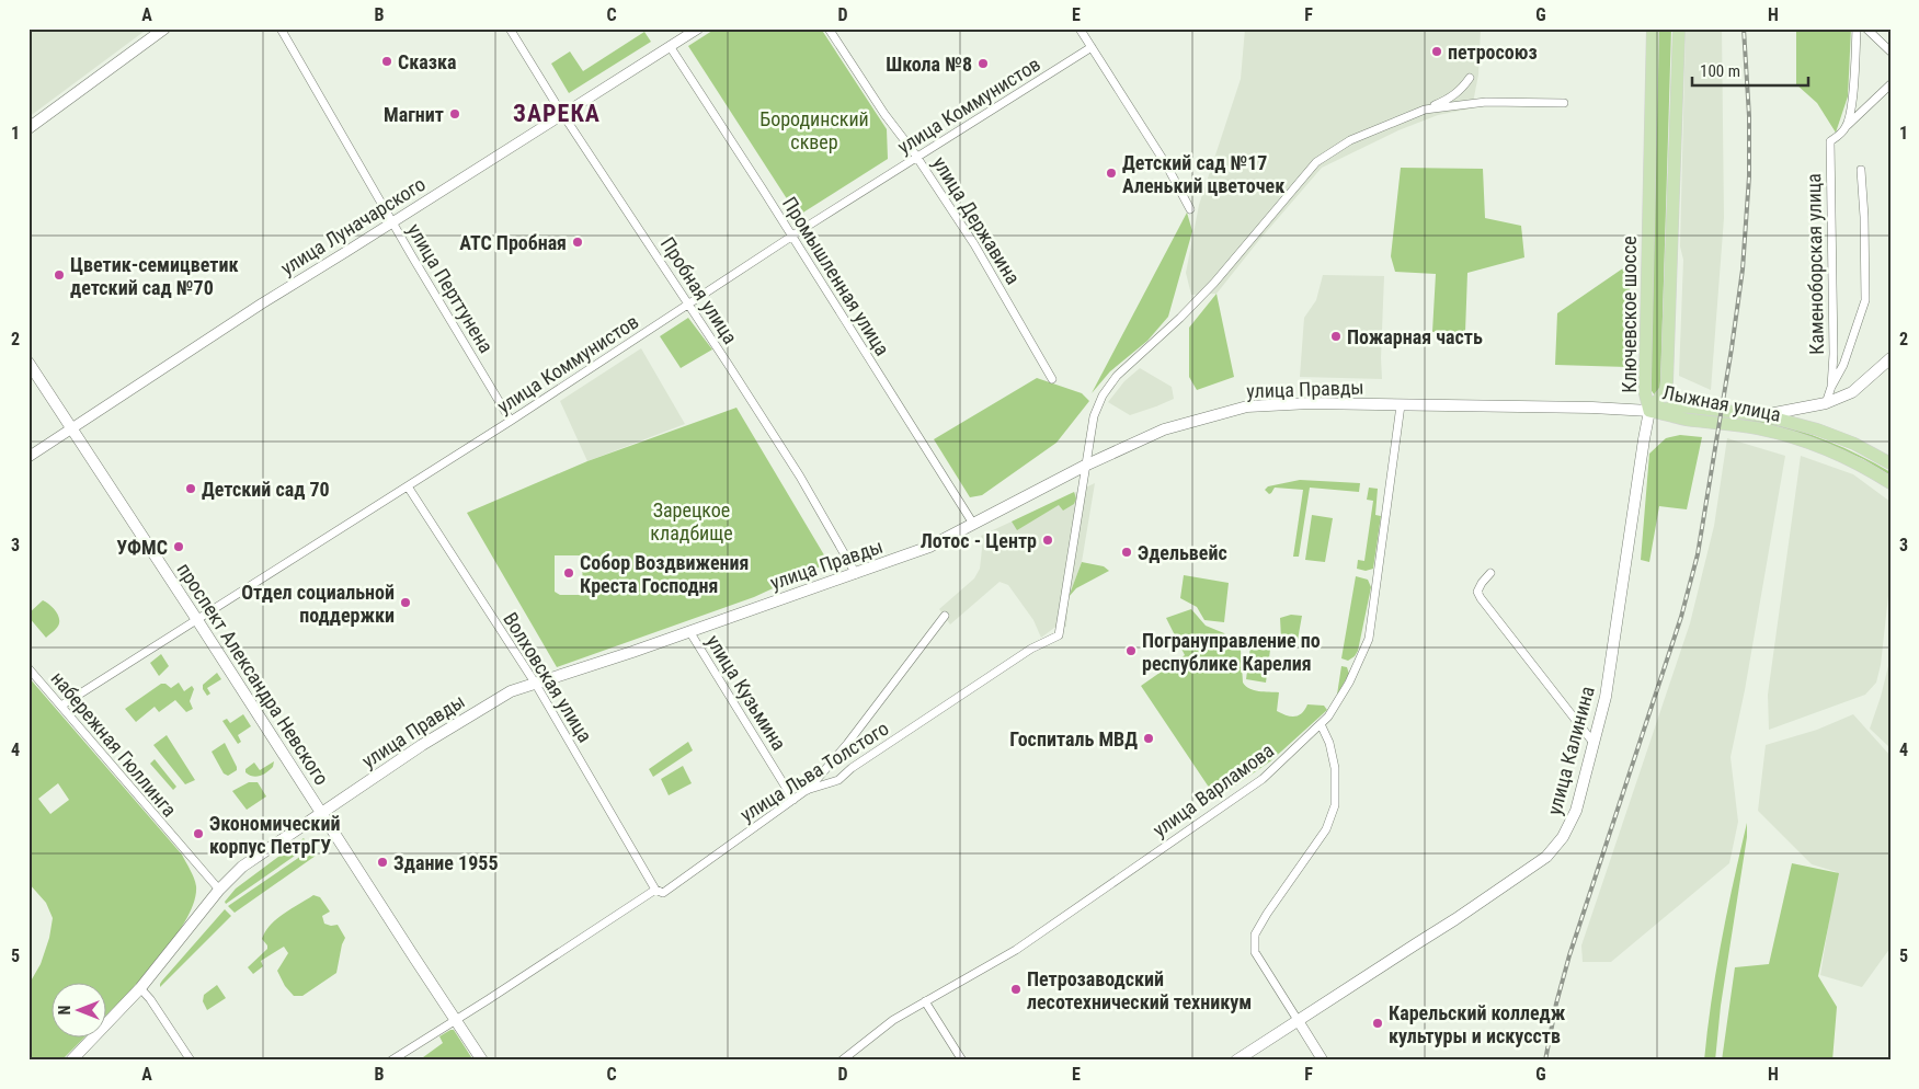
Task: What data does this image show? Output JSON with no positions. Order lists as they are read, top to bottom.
{
  "streets": {
    "main road": [
      "Ключевское шоссе",
      "улица Правды",
      "Лыжная улица",
      "проспект Александра Невского",
      "улица Калинина"
    ],
    "street": [
      "улица Коммунистов",
      "улица Державина",
      "улица Луначарского",
      "Каменоборская улица",
      "Промышленная улица",
      "улица Перттунена",
      "Пробная улица",
      "Волховская улица",
      "улица Кузьмина",
      "набережная Гюллинга",
      "улица Льва Толстого",
      "улица Варламова"
    ]
  },
  "crossings": [
    ["улица Коммунистов", "улица Державина"],
    ["улица Коммунистов", "Промышленная улица"],
    ["улица Коммунистов", "улица Перттунена"],
    ["улица Коммунистов", "Пробная улица"],
    ["улица Коммунистов", "проспект Александра Невского"],
    ["улица Коммунистов", "Волховская улица"],
    ["улица Коммунистов", "набережная Гюллинга"],
    ["улица Луначарского", "Промышленная улица"],
    ["улица Луначарского", "улица Перттунена"],
    ["улица Луначарского", "Пробная улица"],
    ["улица Луначарского", "проспект Александра Невского"],
    ["Промышленная улица", "улица Правды"],
    ["Пробная улица", "улица Правды"],
    ["Ключевское шоссе", "улица Правды"],
    ["Ключевское шоссе", "Лыжная улица"],
    ["Ключевское шоссе", "улица Калинина"],
    ["улица Правды", "Лыжная улица"],
    ["улица Правды", "проспект Александра Невского"],
    ["улица Правды", "Волховская улица"],
    ["улица Правды", "улица Кузьмина"],
    ["улица Правды", "набережная Гюллинга"],
    ["улица Правды", "улица Калинина"],
    ["улица Правды", "улица Льва Толстого"],
    ["улица Правды", "улица Варламова"],
    ["Лыжная улица", "улица Калинина"],
    ["проспект Александра Невского", "улица Льва Толстого"],
    ["Волховская улица", "улица Льва Толстого"],
    ["улица Кузьмина", "улица Льва Толстого"]
  ],
  "districts": ["ЗАРЕКА"],
  "parks": ["Бородинский сквер", "Зарецкое кладбище"],
  "places": [
    "петросоюз",
    "Сказка",
    "Школа №8",
    "Магнит",
    "Детский сад №17 Аленький цветочек",
    "АТС Пробная",
    "Цветик-семицветик детский сад №70",
    "Пожарная часть",
    "Детский сад 70",
    "Лотос - Центр",
    "УФМС",
    "Эдельвейс",
    "Собор Воздвижения Креста Господня",
    "Отдел социальной поддержки",
    "Погрануправление по республике Карелия",
    "Госпиталь МВД",
    "Экономический корпус ПетрГУ",
    "Здание 1955",
    "Петрозаводский лесотехнический техникум",
    "Карельский колледж культуры и искусств"
  ],
  "scale_bar": "100 m",
  "north": "left",
  "grid": {
    "columns": [
      "A",
      "B",
      "C",
      "D",
      "E",
      "F",
      "G",
      "H"
    ],
    "rows": [
      "1",
      "2",
      "3",
      "4",
      "5"
    ]
  }
}
